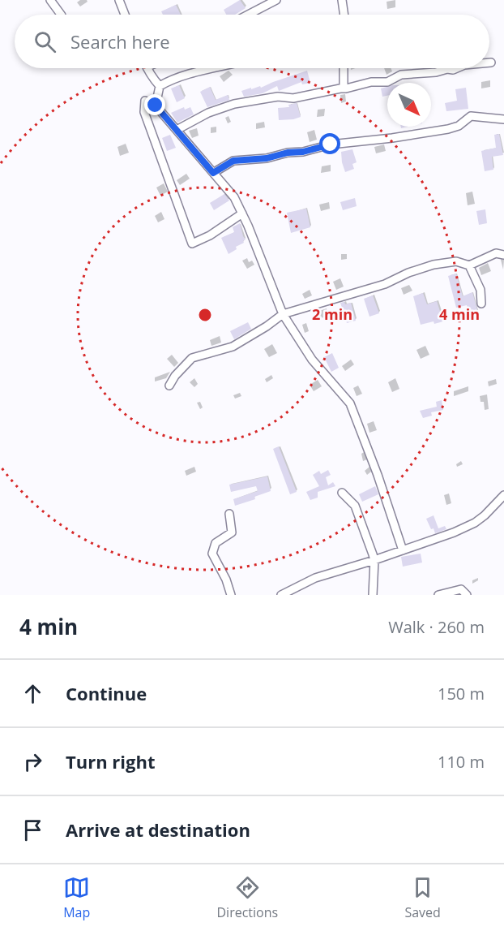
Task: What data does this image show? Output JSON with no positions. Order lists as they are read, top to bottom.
{
  "north": "bottom right",
  "page": {
    "search": "Search here",
    "heading": ["4 min", "Walk · 260 m"],
    "list": [
      ["Continue", "150 m"],
      ["Turn right", "110 m"],
      "Arrive at destination"
    ],
    "nav": ["Map", "Directions", "Saved"]
  },
  "rings": ["2 min", "4 min"]
}
